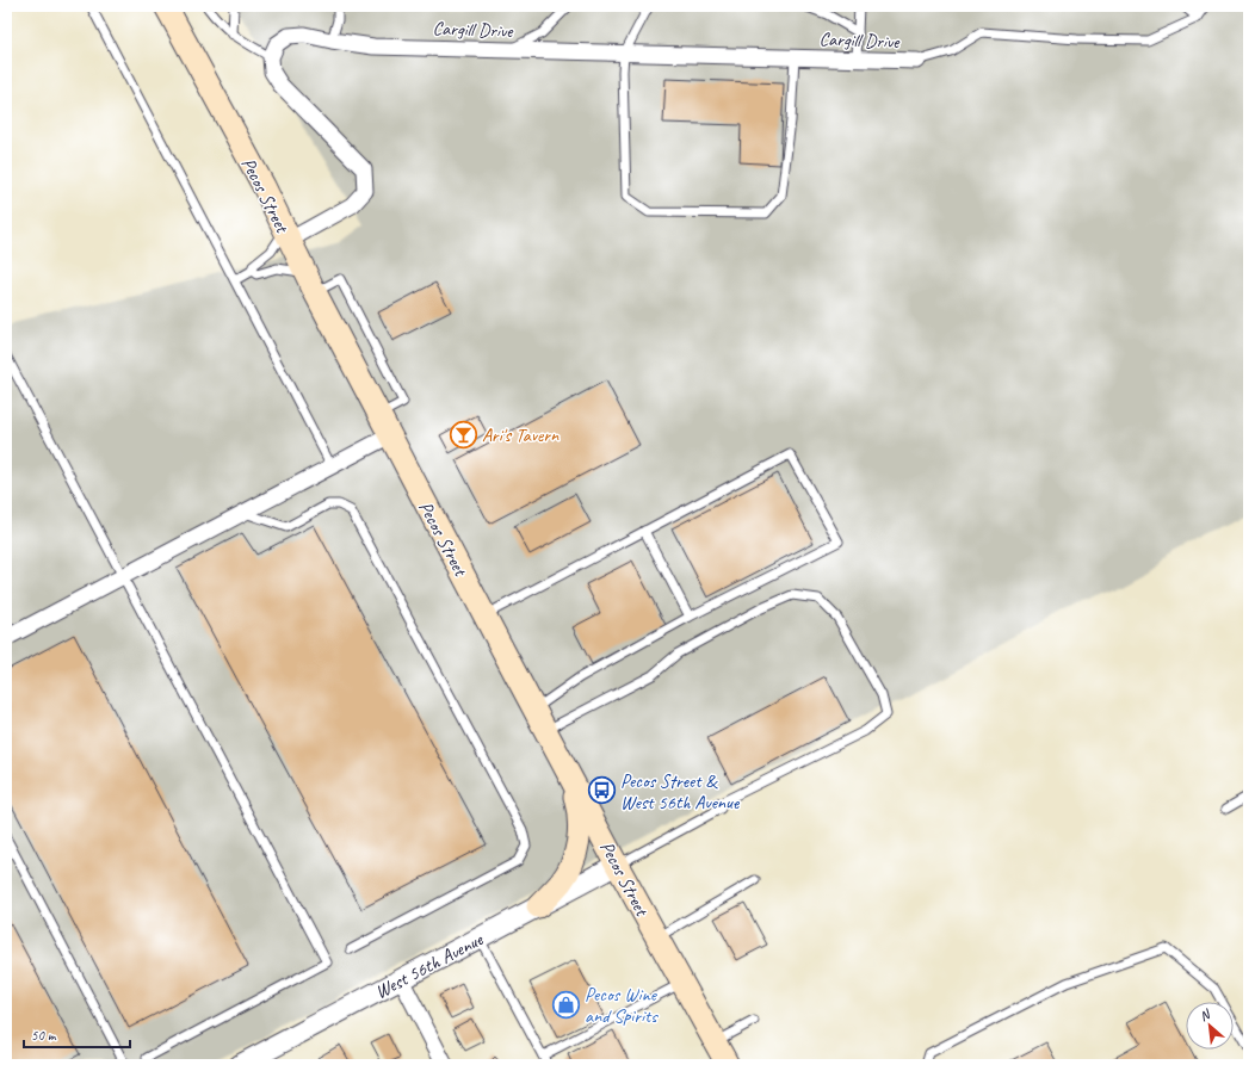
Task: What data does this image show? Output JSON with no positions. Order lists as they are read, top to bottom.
{
  "streets": {
    "main road": ["Pecos Street"],
    "street": ["Cargill Drive", "West 56th Avenue"]
  },
  "crossings": [
    ["Pecos Street", "West 56th Avenue"]
  ],
  "places": {
    "bar": ["Ari's Tavern"],
    "bus stop": ["Pecos Street & West 56th Avenue"],
    "shop": ["Pecos Wine and Spirits"]
  },
  "scale_bar": "50 m",
  "north": "top left"
}
